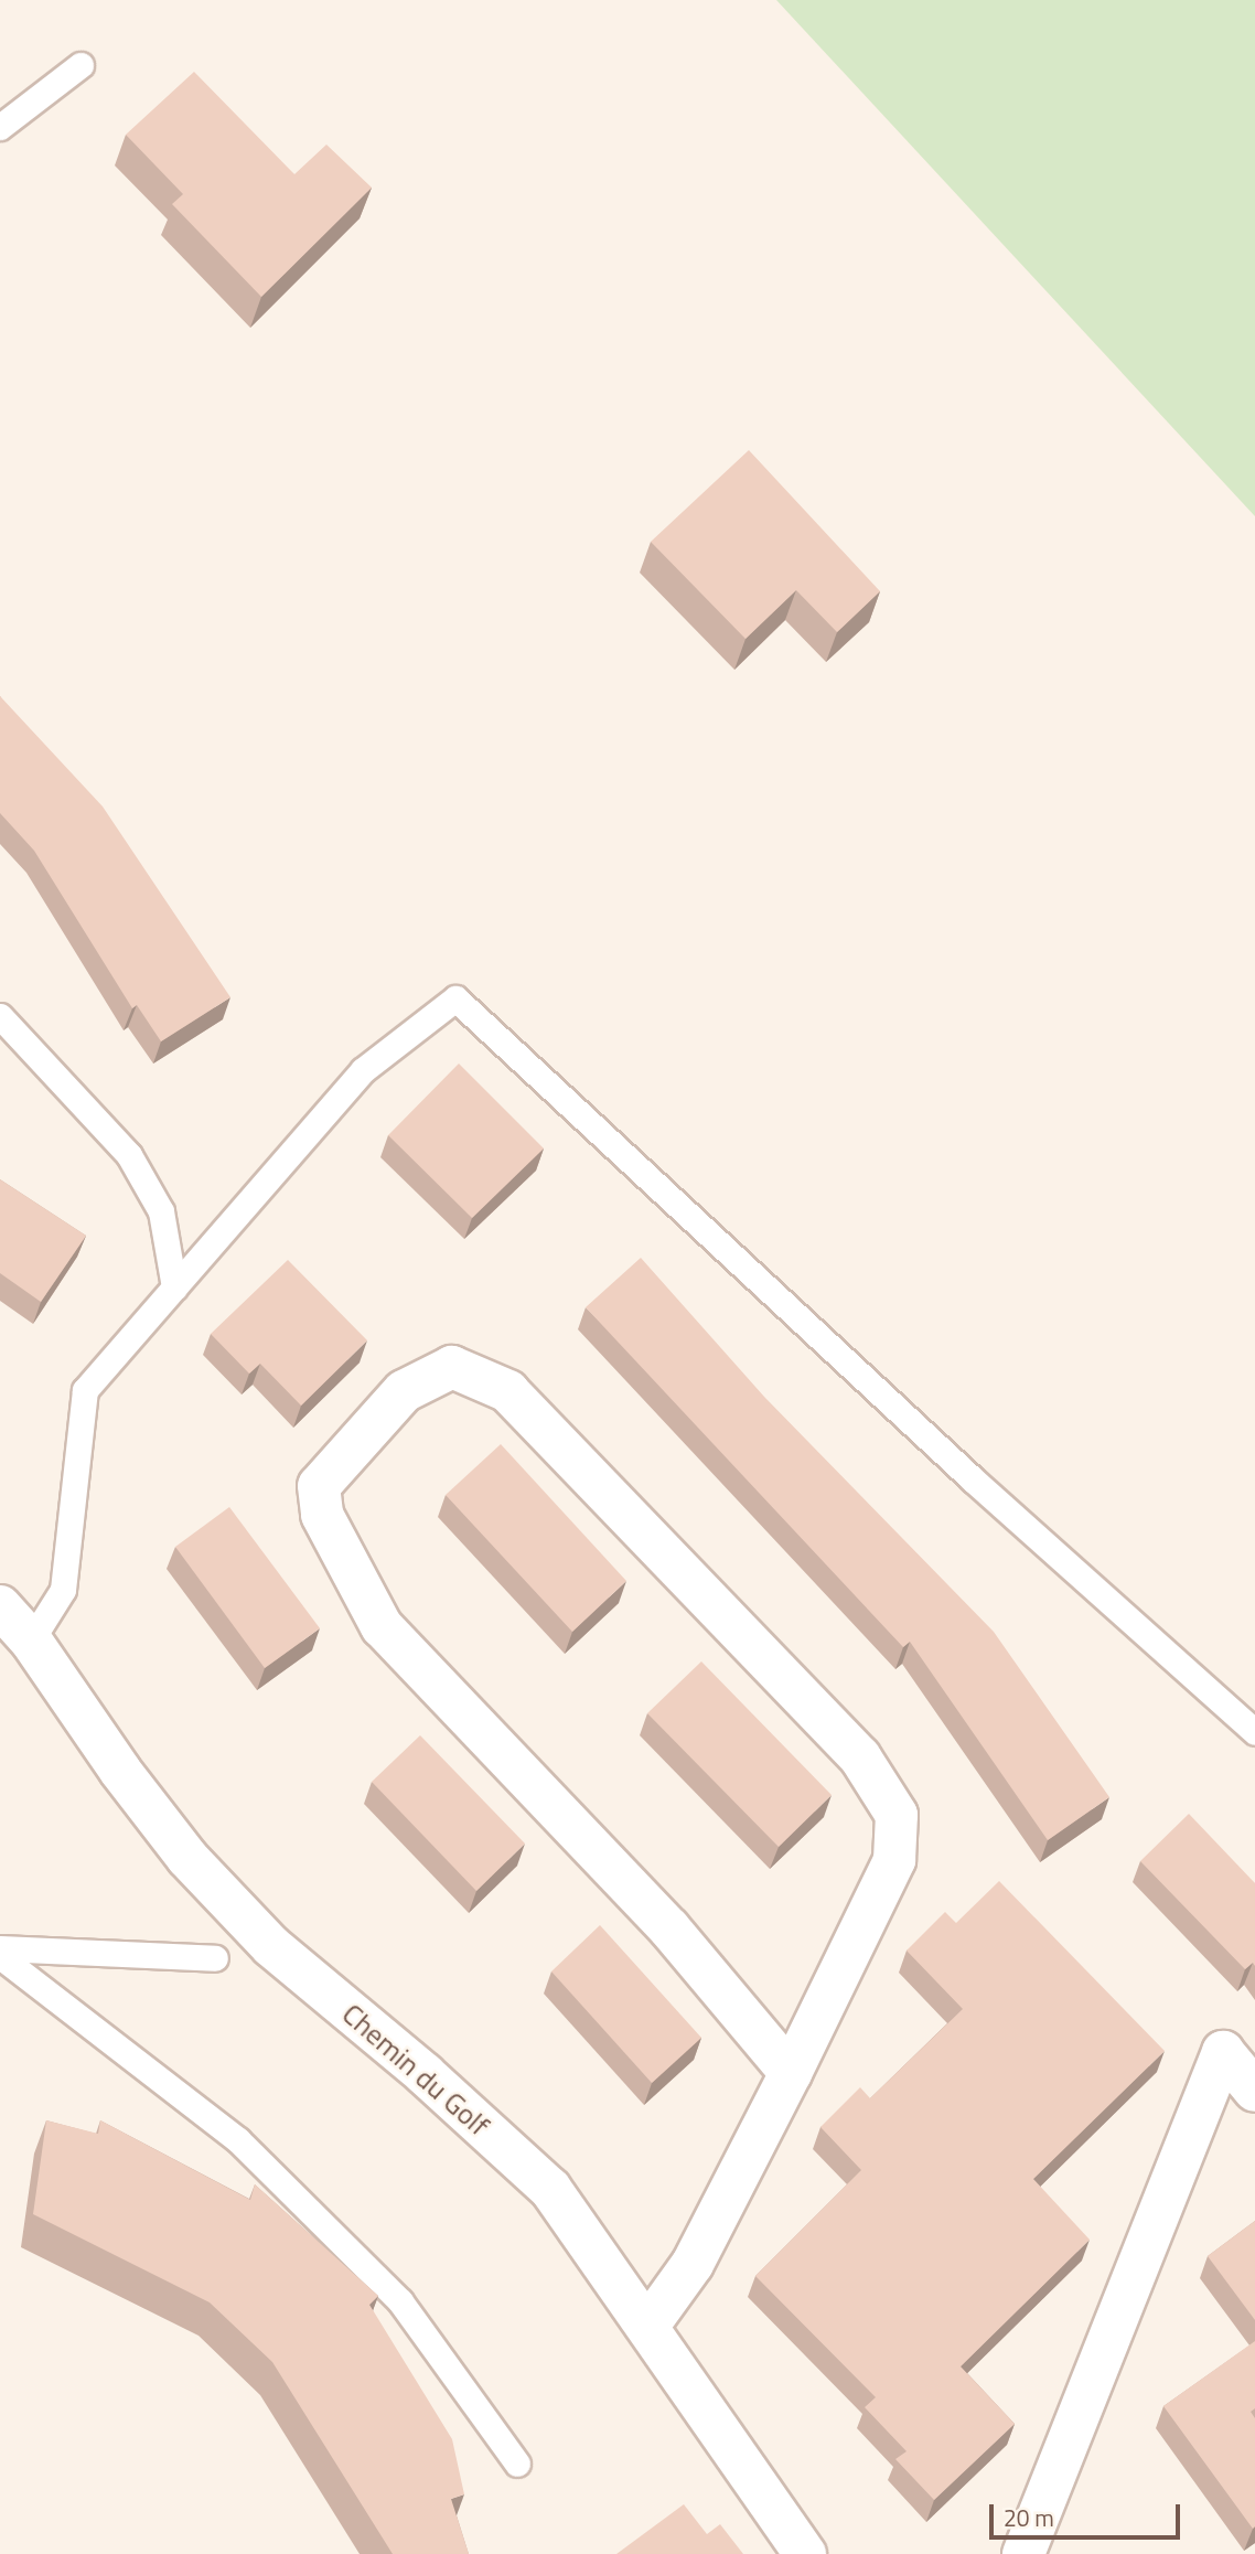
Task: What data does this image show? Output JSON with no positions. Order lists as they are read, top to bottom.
{
  "streets": {
    "street": ["Chemin du Golf"]
  },
  "scale_bar": "20 m"
}
